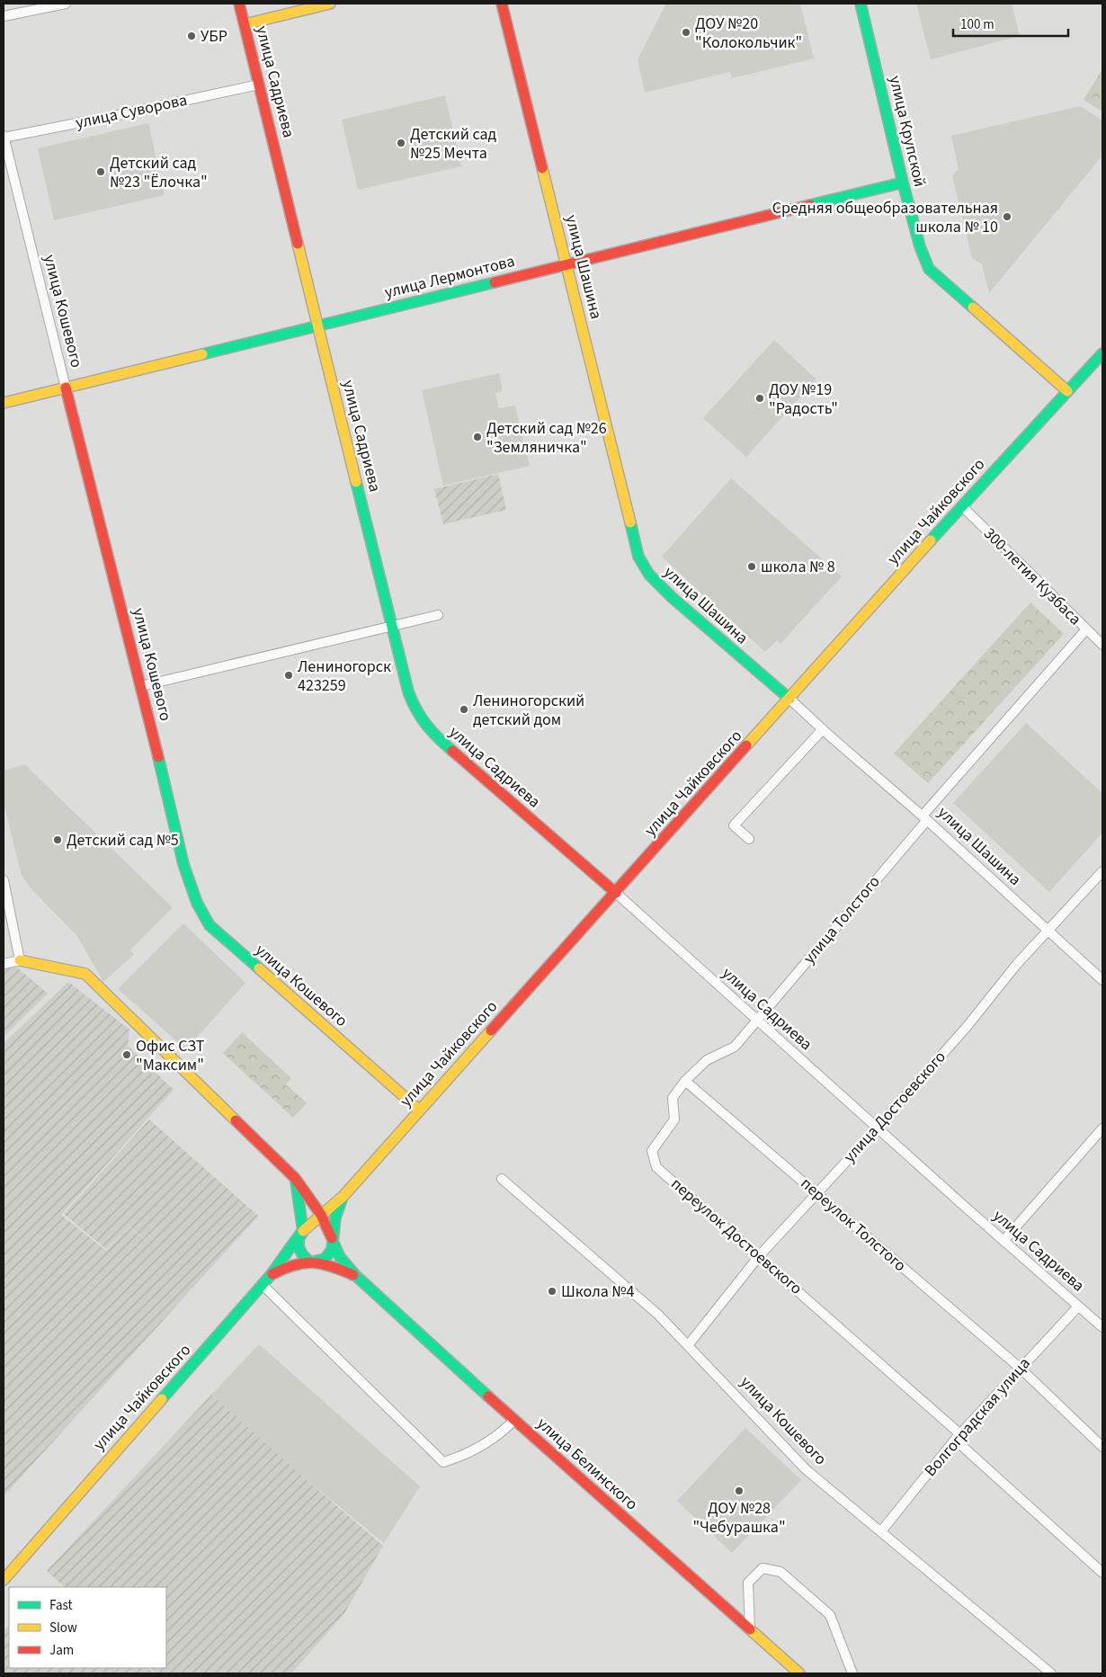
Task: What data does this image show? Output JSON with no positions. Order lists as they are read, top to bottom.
{
  "streets": {
    "street": [
      "улица Садриева",
      "улица Суворова",
      "улица Крупской",
      "улица Шашина",
      "улица Лермонтова",
      "улица Кошевого",
      "улица Чайковского",
      "300-летия Кузбаса",
      "улица Толстого",
      "улица Достоевского",
      "переулок Толстого",
      "переулок Достоевского",
      "Волгоградская улица",
      "улица Белинского"
    ]
  },
  "crossings": [
    ["улица Садриева", "улица Суворова"],
    ["улица Садриева", "улица Лермонтова"],
    ["улица Садриева", "улица Чайковского"],
    ["улица Садриева", "улица Толстого"],
    ["улица Садриева", "улица Достоевского"],
    ["улица Садриева", "переулок Достоевского"],
    ["улица Садриева", "Волгоградская улица"],
    ["улица Суворова", "улица Кошевого"],
    ["улица Крупской", "улица Лермонтова"],
    ["улица Крупской", "улица Чайковского"],
    ["улица Шашина", "улица Лермонтова"],
    ["улица Шашина", "улица Чайковского"],
    ["улица Шашина", "улица Толстого"],
    ["улица Шашина", "улица Достоевского"],
    ["улица Лермонтова", "улица Кошевого"],
    ["улица Кошевого", "улица Чайковского"],
    ["улица Кошевого", "улица Достоевского"],
    ["улица Кошевого", "Волгоградская улица"],
    ["улица Чайковского", "300-летия Кузбаса"],
    ["300-летия Кузбаса", "улица Толстого"],
    ["улица Толстого", "переулок Достоевского"],
    ["улица Достоевского", "переулок Толстого"],
    ["улица Достоевского", "переулок Достоевского"],
    ["переулок Толстого", "переулок Достоевского"],
    ["переулок Толстого", "Волгоградская улица"],
    ["переулок Достоевского", "Волгоградская улица"]
  ],
  "places": [
    "ДОУ №20 \"Колокольчик\"",
    "УБР",
    "Детский сад №25 Мечта",
    "Детский сад №23 \"Ёлочка\"",
    "Средняя общеобразовательная школа № 10",
    "ДОУ №19 \"Радость\"",
    "Детский сад №26 \"Земляничка\"",
    "школа № 8",
    "Лениногорск 423259",
    "Лениногорский детский дом",
    "Детский сад №5",
    "Офис СЗТ \"Максим\"",
    "Школа №4",
    "ДОУ №28 \"Чебурашка\""
  ],
  "legend": ["Fast", "Slow", "Jam"],
  "scale_bar": "100 m"
}
